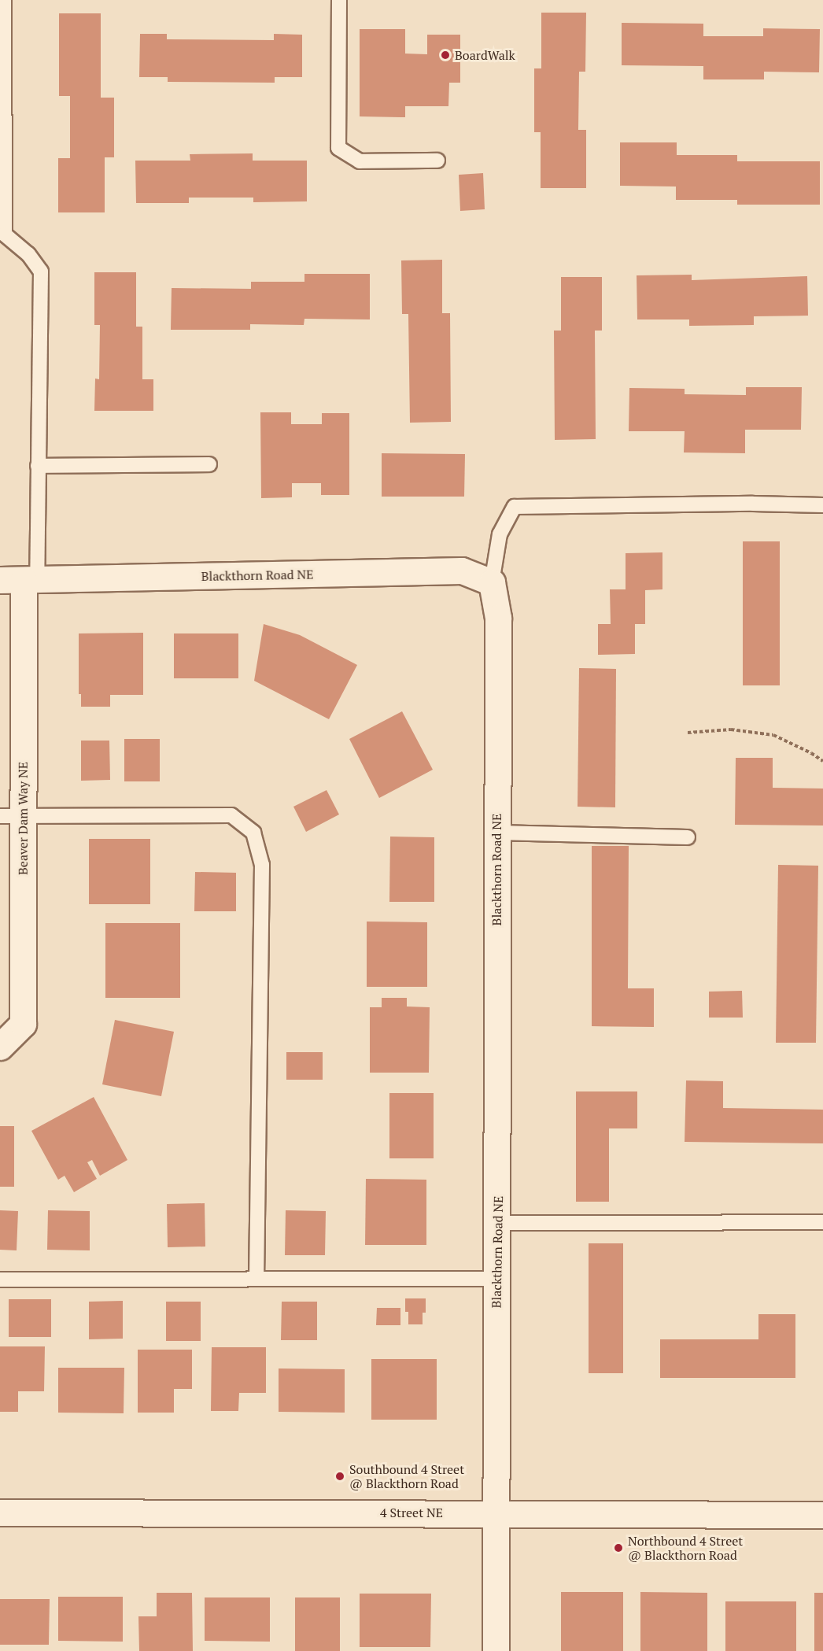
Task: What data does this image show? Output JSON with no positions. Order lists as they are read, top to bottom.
{
  "streets": {
    "street": ["Blackthorn Road NE", "Beaver Dam Way NE", "4 Street NE"]
  },
  "crossings": [
    ["Blackthorn Road NE", "Beaver Dam Way NE"],
    ["Blackthorn Road NE", "4 Street NE"]
  ],
  "places": ["BoardWalk", "Southbound 4 Street @ Blackthorn Road", "Northbound 4 Street @ Blackthorn Road"]
}
